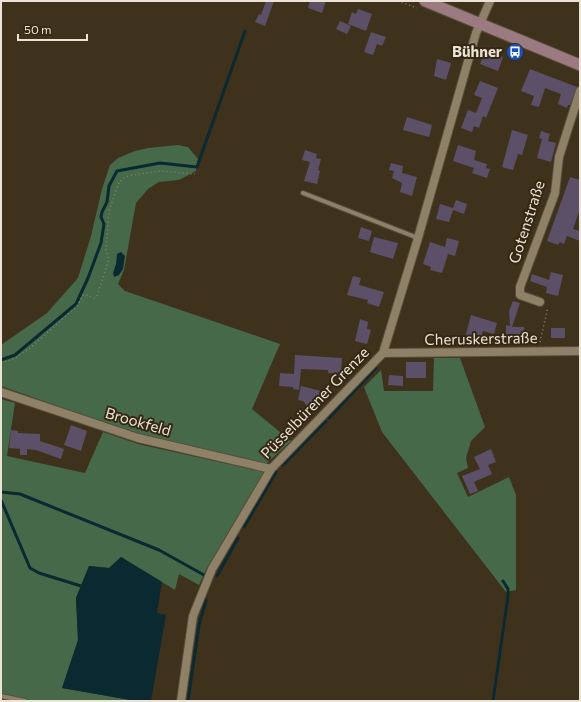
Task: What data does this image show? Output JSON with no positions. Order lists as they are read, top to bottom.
{
  "streets": {
    "street": [
      "Gotenstraße",
      "Cheruskerstraße",
      "Püsselbürener Grenze",
      "Brookfeld"
    ]
  },
  "crossings": [
    ["Cheruskerstraße", "Püsselbürener Grenze"],
    ["Püsselbürener Grenze", "Brookfeld"]
  ],
  "places": {
    "bus stop": ["Bühner"]
  },
  "scale_bar": "50 m"
}
